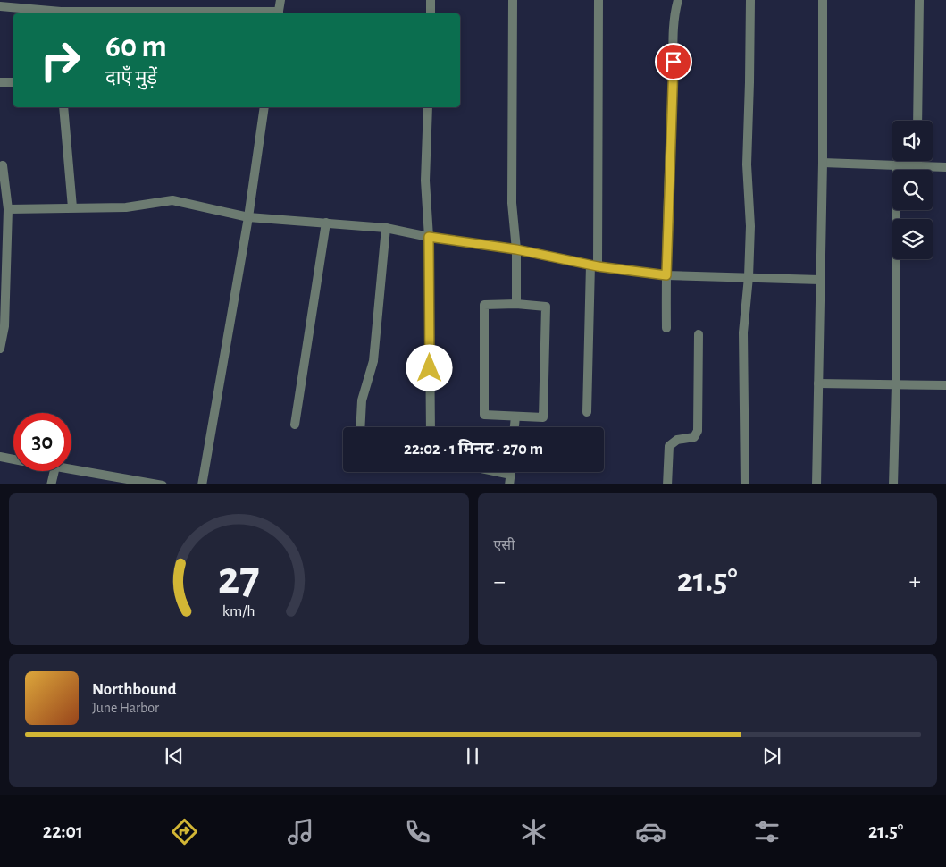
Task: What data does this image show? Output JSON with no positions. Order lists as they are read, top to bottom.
{
  "page": {
    "turn": ["60 m", "दाएँ मुड़ें"],
    "limit": "30",
    "trip": "22:02 · 1 मिनट · 270 m",
    "tile": "एसी",
    "heat": ["−", "21.5°", "+"],
    "song": ["Northbound", "June Harbor"],
    "tabs": ["22:01", "21.5°"],
    "gauge": ["27", "km/h"]
  }
}
